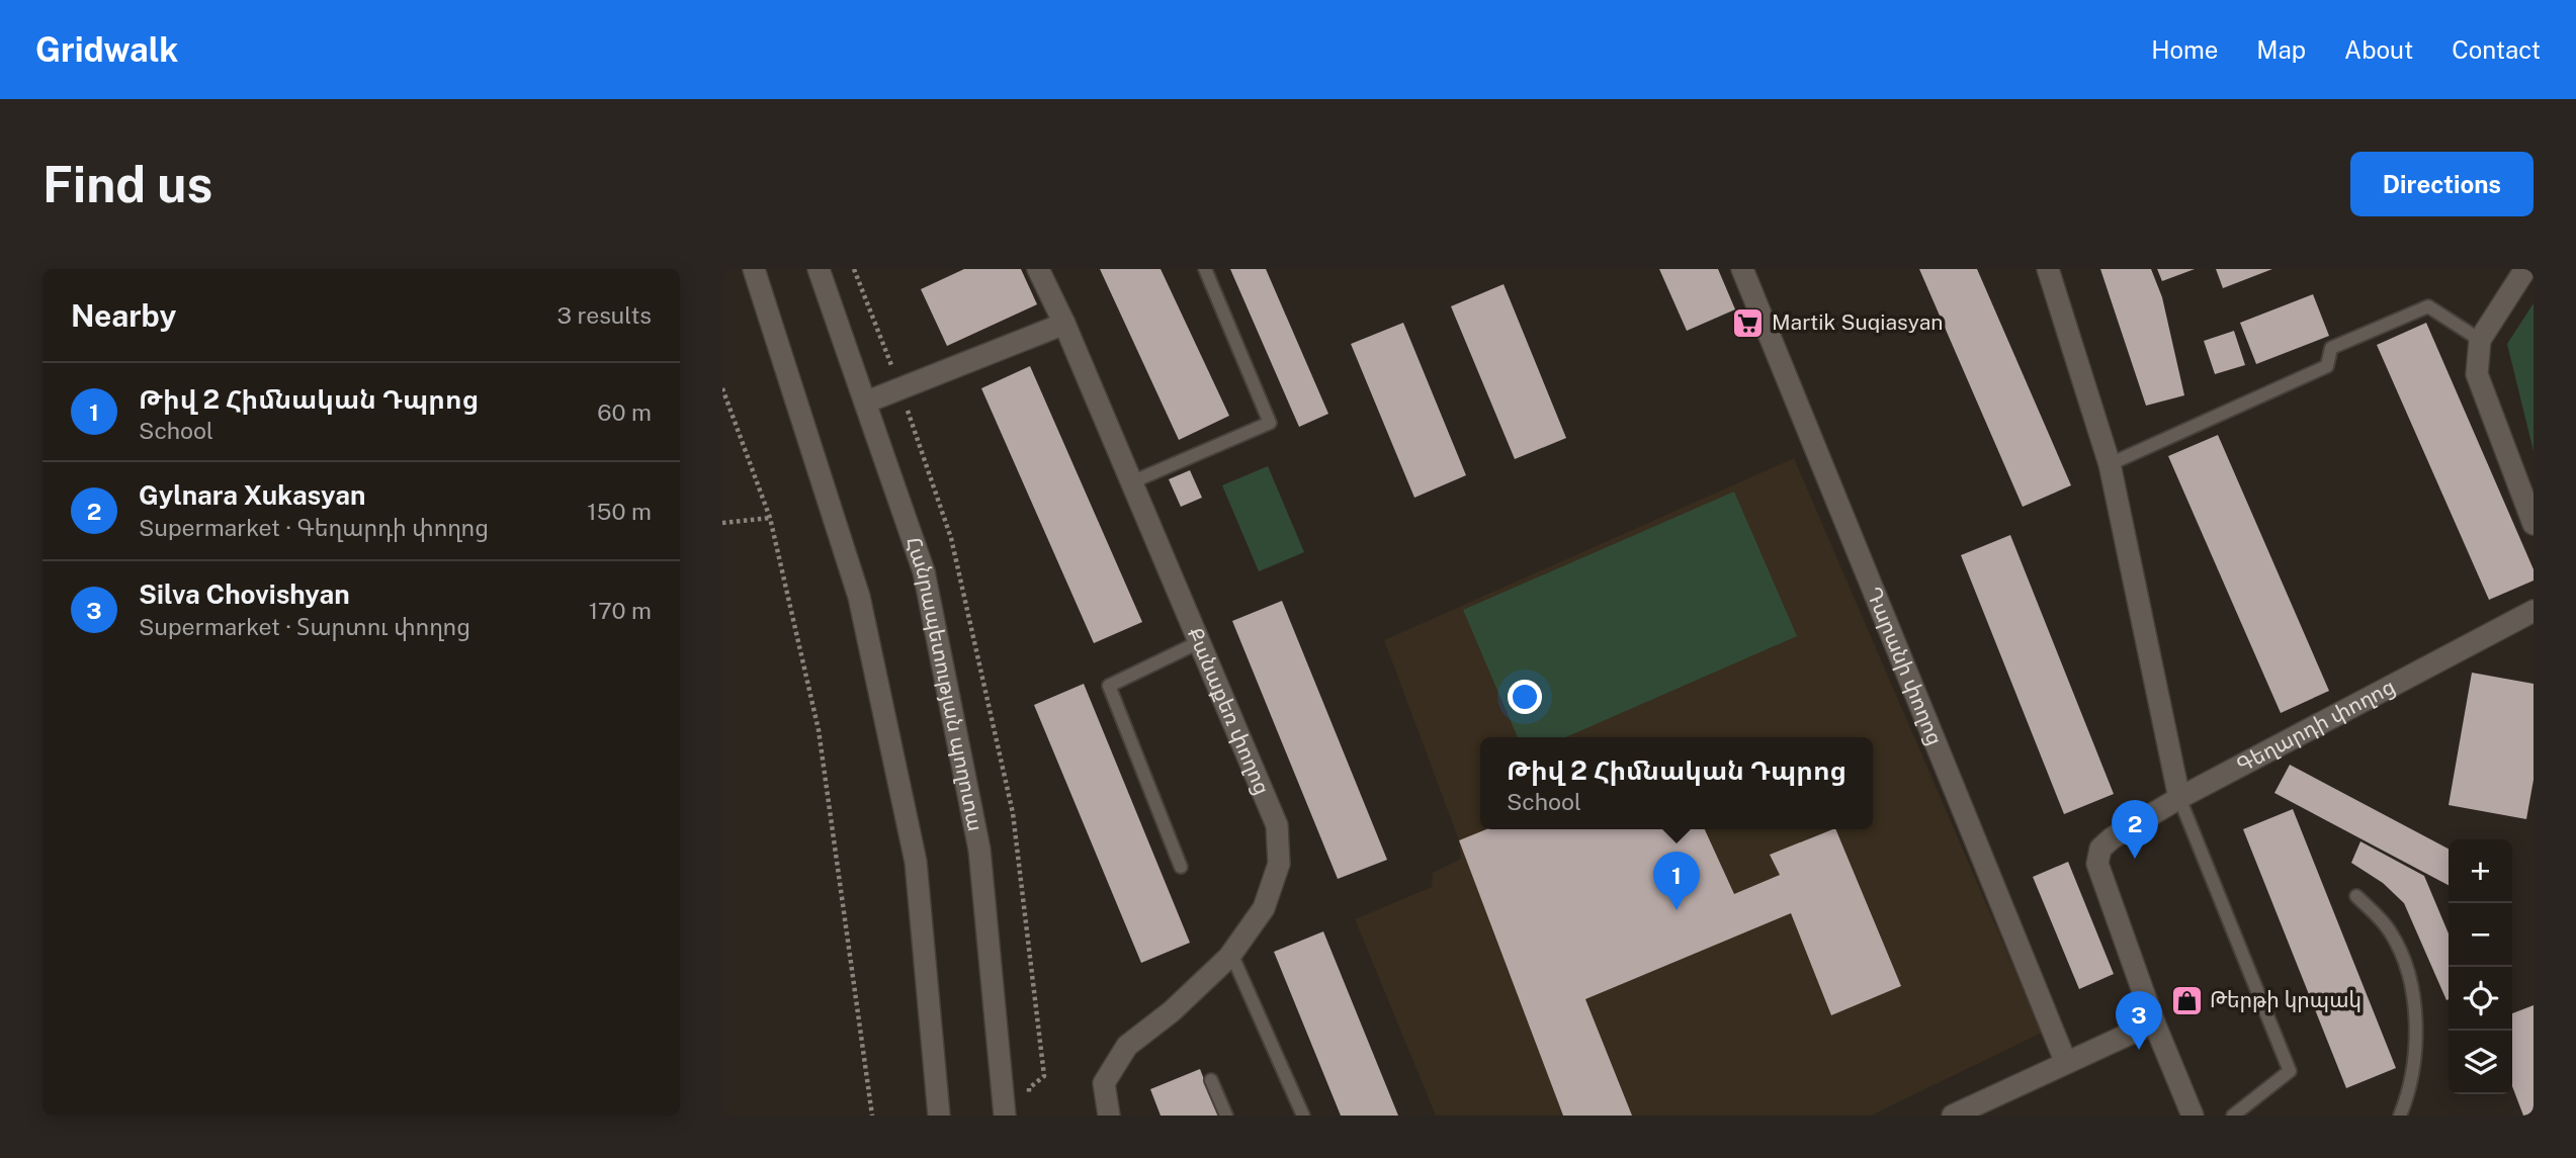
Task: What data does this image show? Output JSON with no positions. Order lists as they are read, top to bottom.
{
  "streets": {
    "street": [
      "Դարանի փողոց",
      "Հանրապետության պողոտա",
      "Քանաքեռ փողոց",
      "Գեղարդի փողոց"
    ]
  },
  "places": {
    "supermarket": ["Martik Suqiasyan"],
    "shop": ["Թերթի կրպակ"]
  },
  "page": {
    "header": "Gridwalk",
    "nav": [
      "Home",
      "Map",
      "About",
      "Contact"
    ],
    "buttons": "Directions",
    "title": "Find us",
    "heading": ["Nearby", "3 results"],
    "list": [
      {
        "mark": "1",
        "name": "Թիվ 2 Հիմնական Դպրոց",
        "note": "School",
        "value": "60 m"
      },
      {
        "mark": "2",
        "name": "Gylnara Xukasyan",
        "note": "Supermarket · Գեղարդի փողոց",
        "value": "150 m"
      },
      {
        "mark": "3",
        "name": "Silva Chovishyan",
        "note": "Supermarket · Տարտու փողոց",
        "value": "170 m"
      }
    ],
    "popup": ["Թիվ 2 Հիմնական Դպրոց", "School"],
    "pins": ["2", "1", "3"],
    "map_buttons": ["+", "−"]
  }
}
